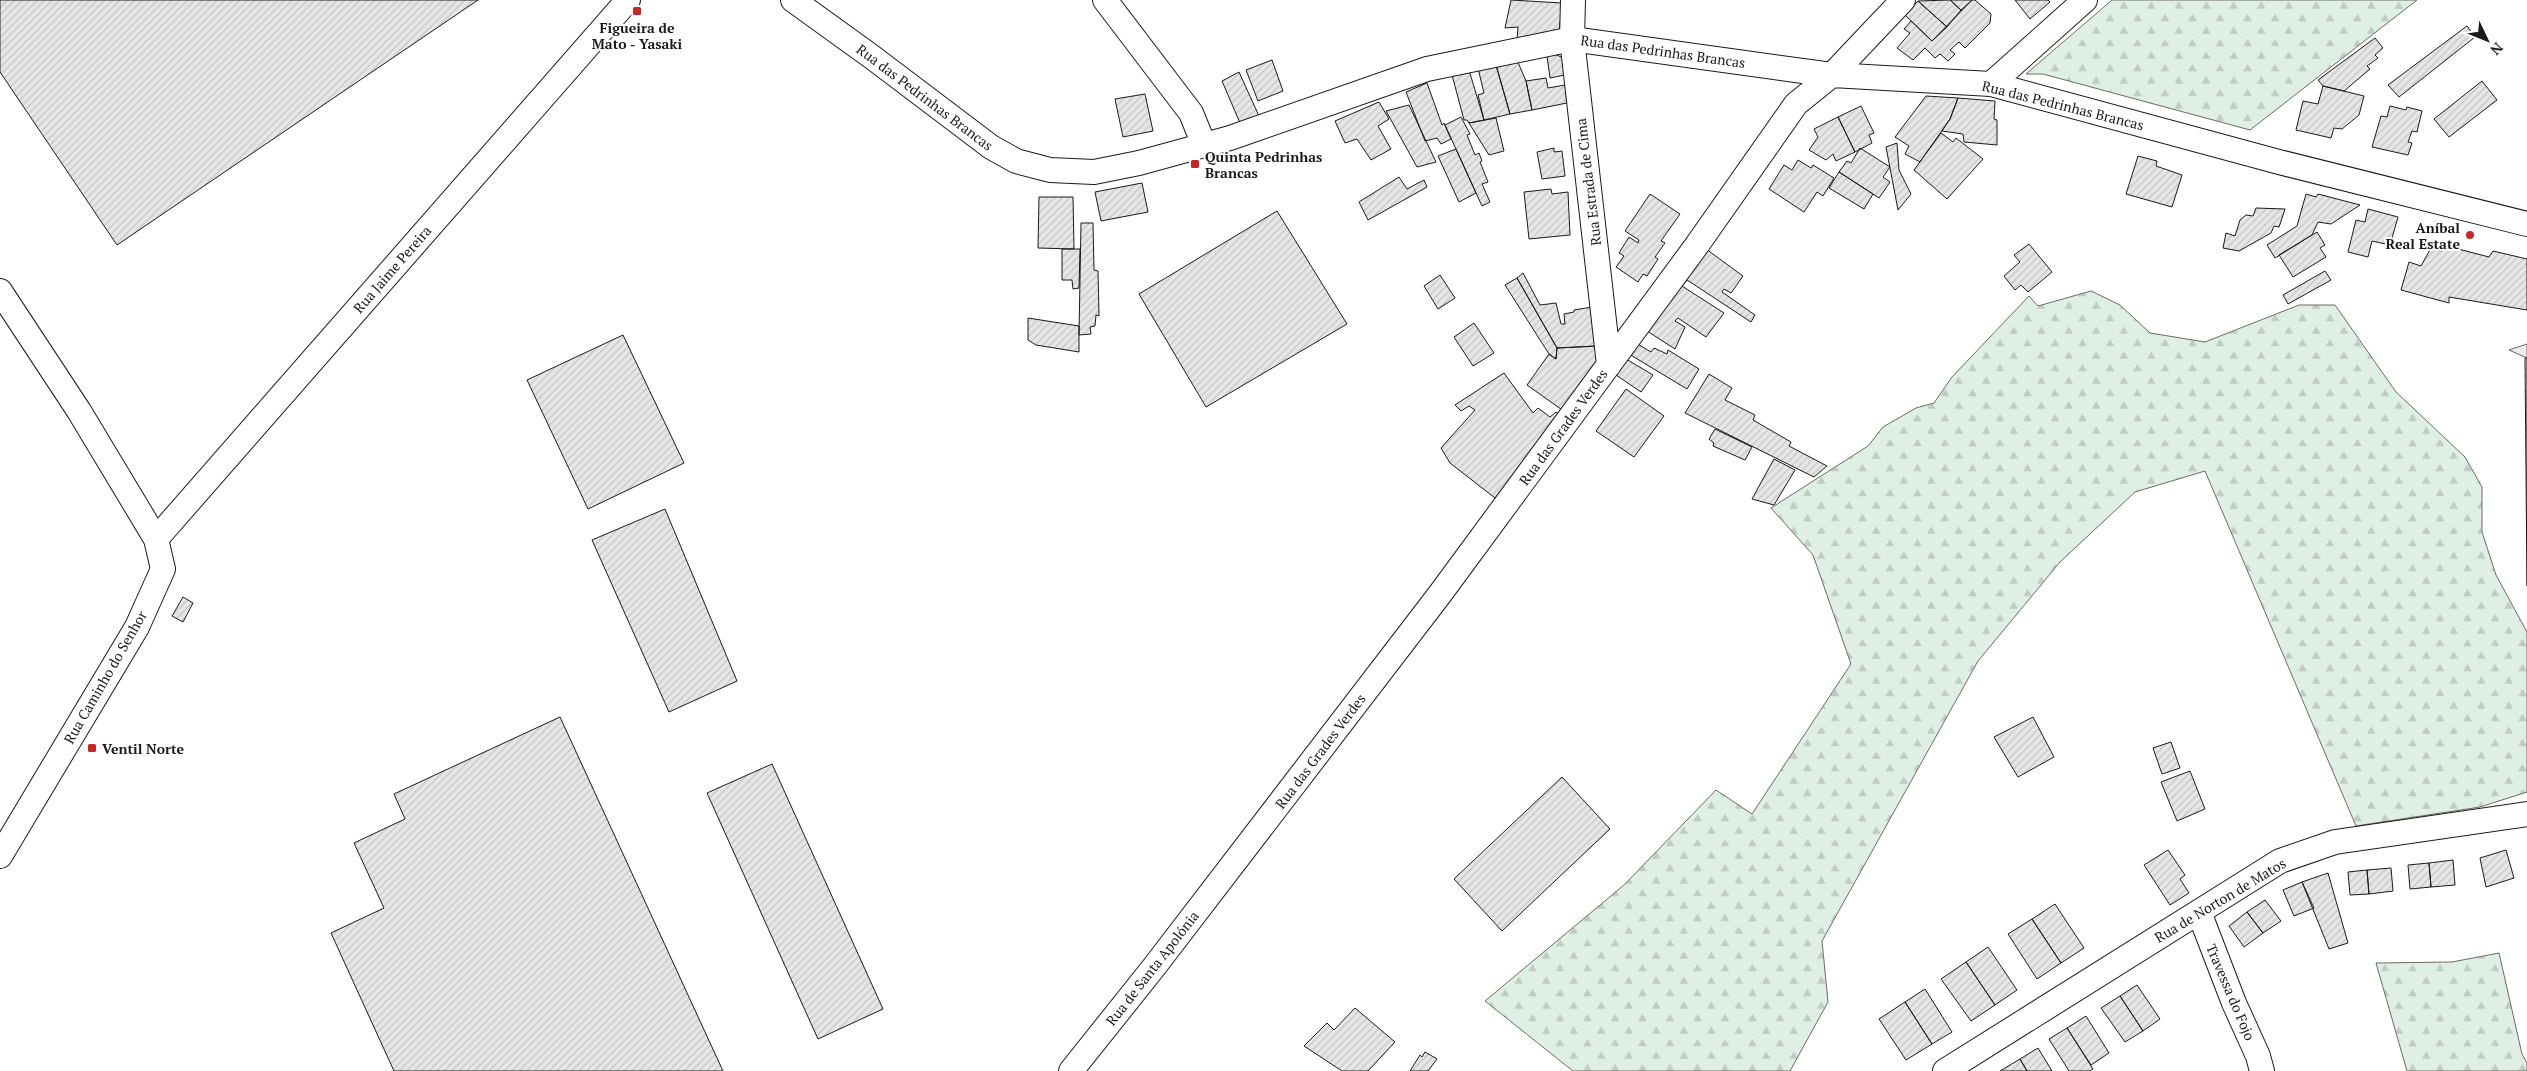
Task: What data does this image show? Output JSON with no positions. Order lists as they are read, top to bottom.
{
  "streets": {
    "street": [
      "Rua das Pedrinhas Brancas",
      "Rua Estrada de Cima",
      "Rua Jaime Pereira",
      "Rua das Grades Verdes",
      "Rua Caminho do Senhor",
      "Rua de Norton de Matos",
      "Rua de Santa Apolónia",
      "Travessa do Fojo"
    ]
  },
  "crossings": [
    ["Rua das Pedrinhas Brancas", "Rua Estrada de Cima"],
    ["Rua das Pedrinhas Brancas", "Rua das Grades Verdes"],
    ["Rua Estrada de Cima", "Rua das Grades Verdes"],
    ["Rua Jaime Pereira", "Rua Caminho do Senhor"],
    ["Rua das Grades Verdes", "Rua de Santa Apolónia"],
    ["Rua de Norton de Matos", "Travessa do Fojo"]
  ],
  "places": {
    "transit": ["Figueira de Mato - Yasaki", "Quinta Pedrinhas Brancas", "Ventil Norte"],
    "other": ["Aníbal Real Estate"]
  },
  "north": "bottom right"
}
